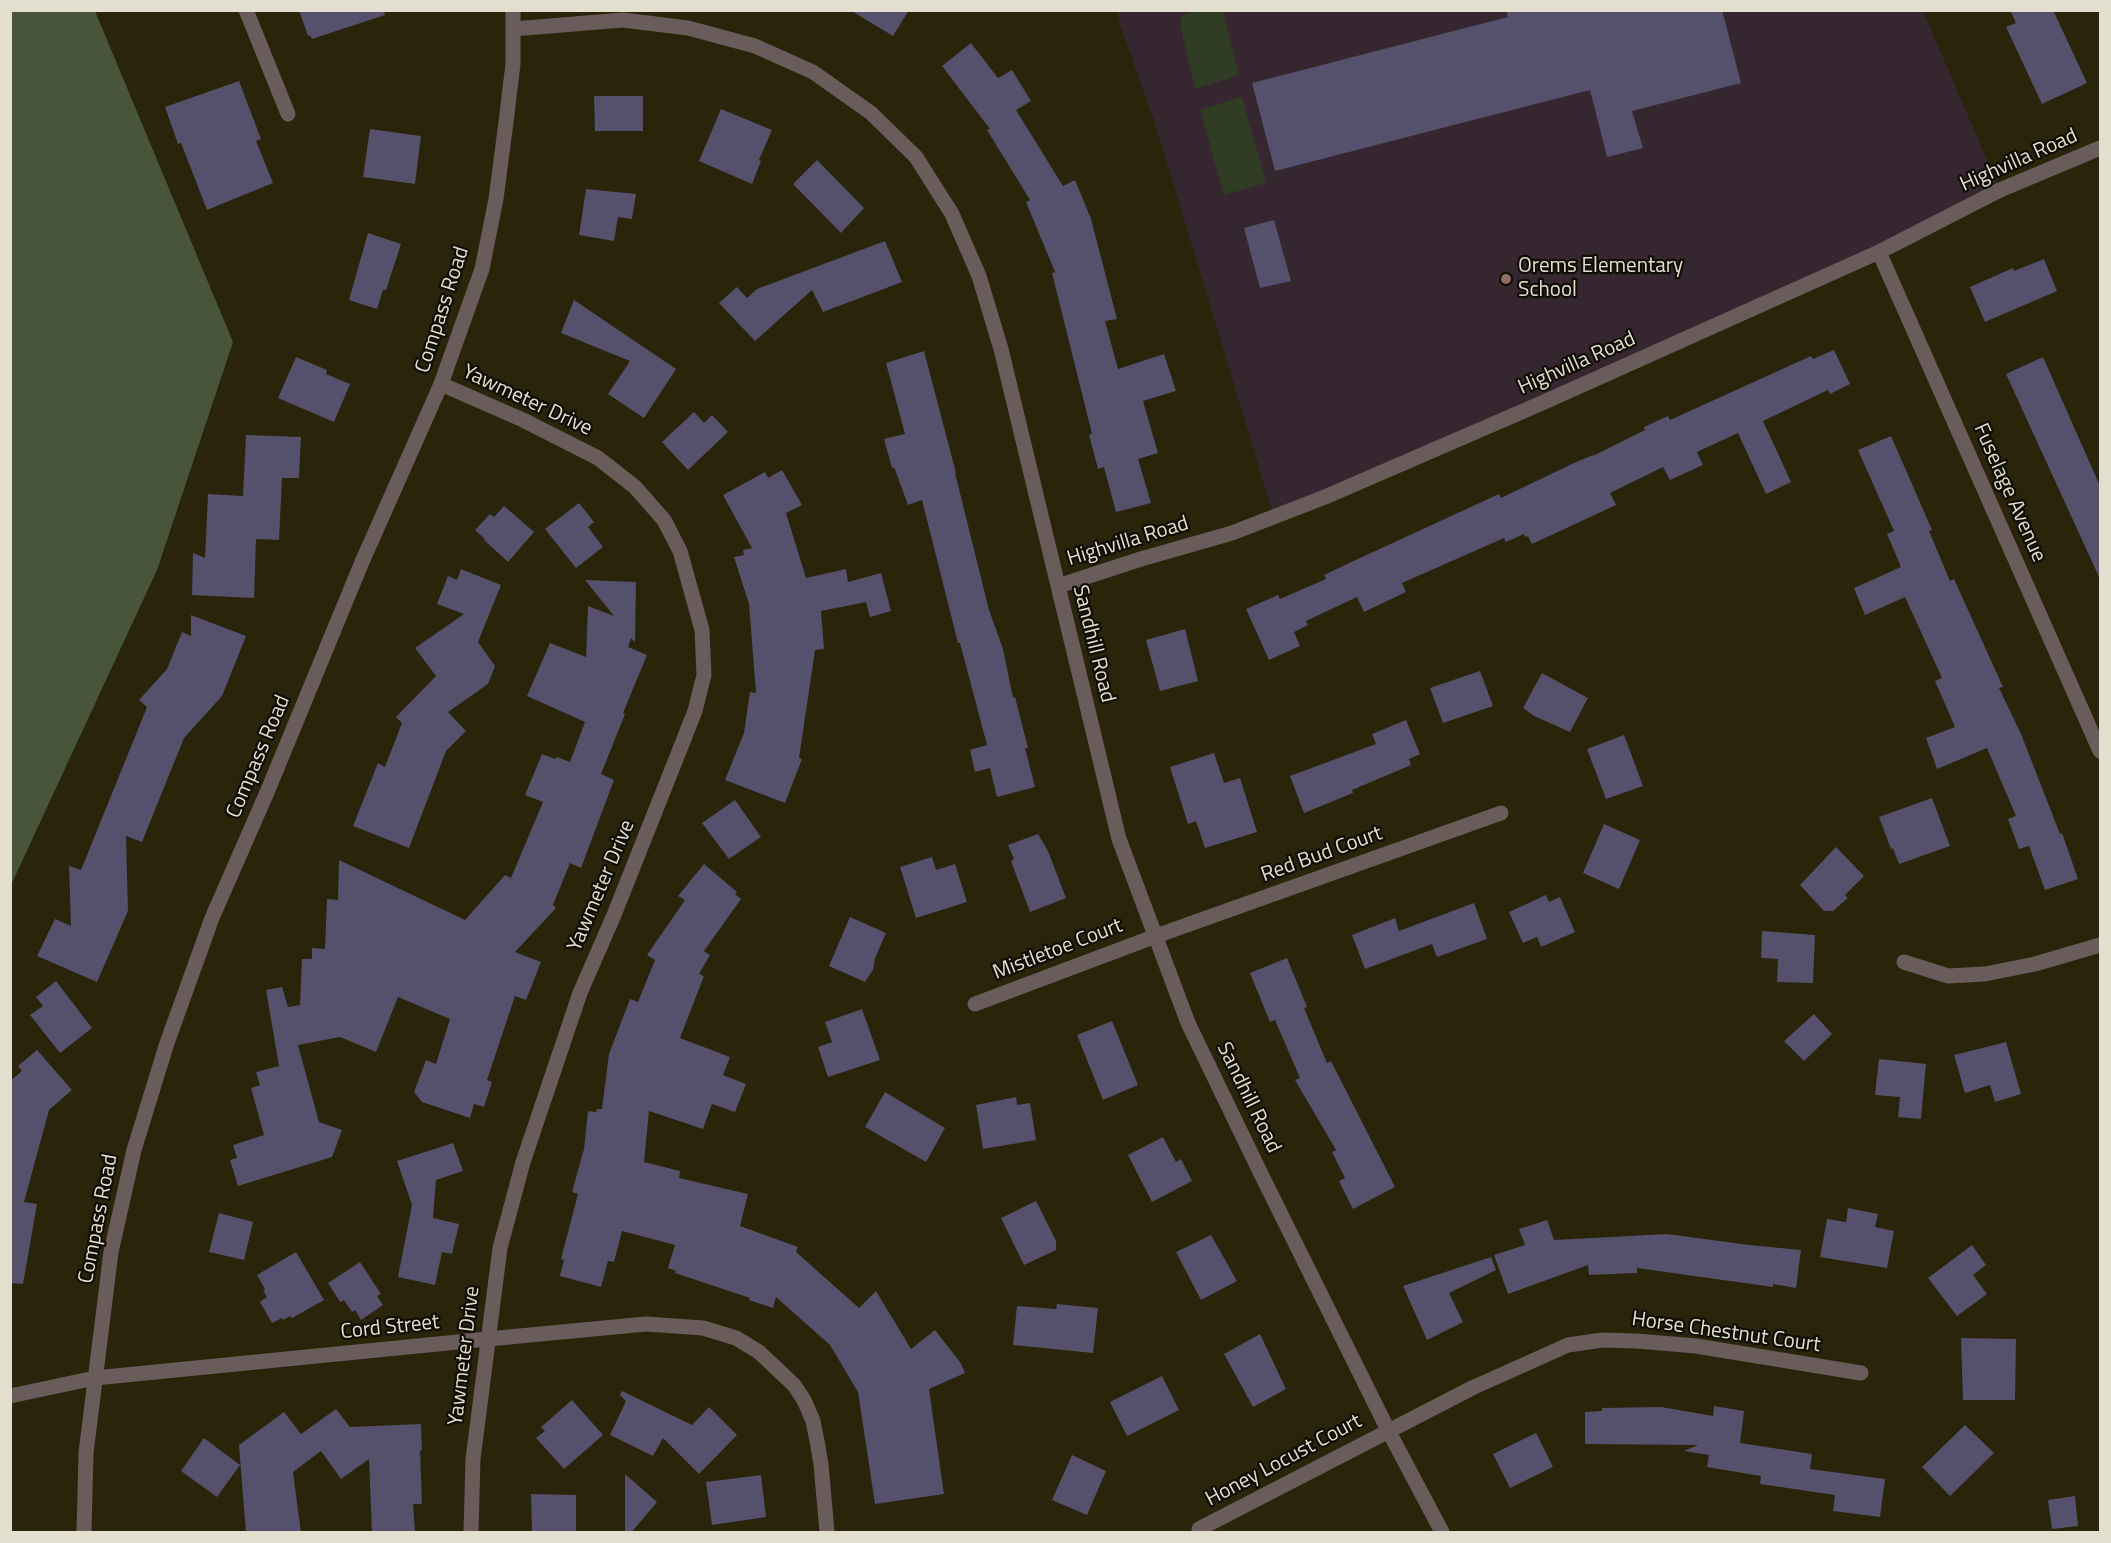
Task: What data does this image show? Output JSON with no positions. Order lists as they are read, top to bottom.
{
  "streets": {
    "street": [
      "Highvilla Road",
      "Compass Road",
      "Yawmeter Drive",
      "Fuselage Avenue",
      "Sandhill Road",
      "Red Bud Court",
      "Mistletoe Court",
      "Cord Street",
      "Horse Chestnut Court",
      "Honey Locust Court"
    ]
  },
  "crossings": [
    ["Highvilla Road", "Fuselage Avenue"],
    ["Highvilla Road", "Sandhill Road"],
    ["Compass Road", "Yawmeter Drive"],
    ["Compass Road", "Sandhill Road"],
    ["Compass Road", "Cord Street"],
    ["Yawmeter Drive", "Cord Street"],
    ["Sandhill Road", "Red Bud Court"],
    ["Sandhill Road", "Mistletoe Court"],
    ["Sandhill Road", "Horse Chestnut Court"],
    ["Sandhill Road", "Honey Locust Court"],
    ["Red Bud Court", "Mistletoe Court"],
    ["Horse Chestnut Court", "Honey Locust Court"]
  ],
  "places": ["Orems Elementary School"]
}
